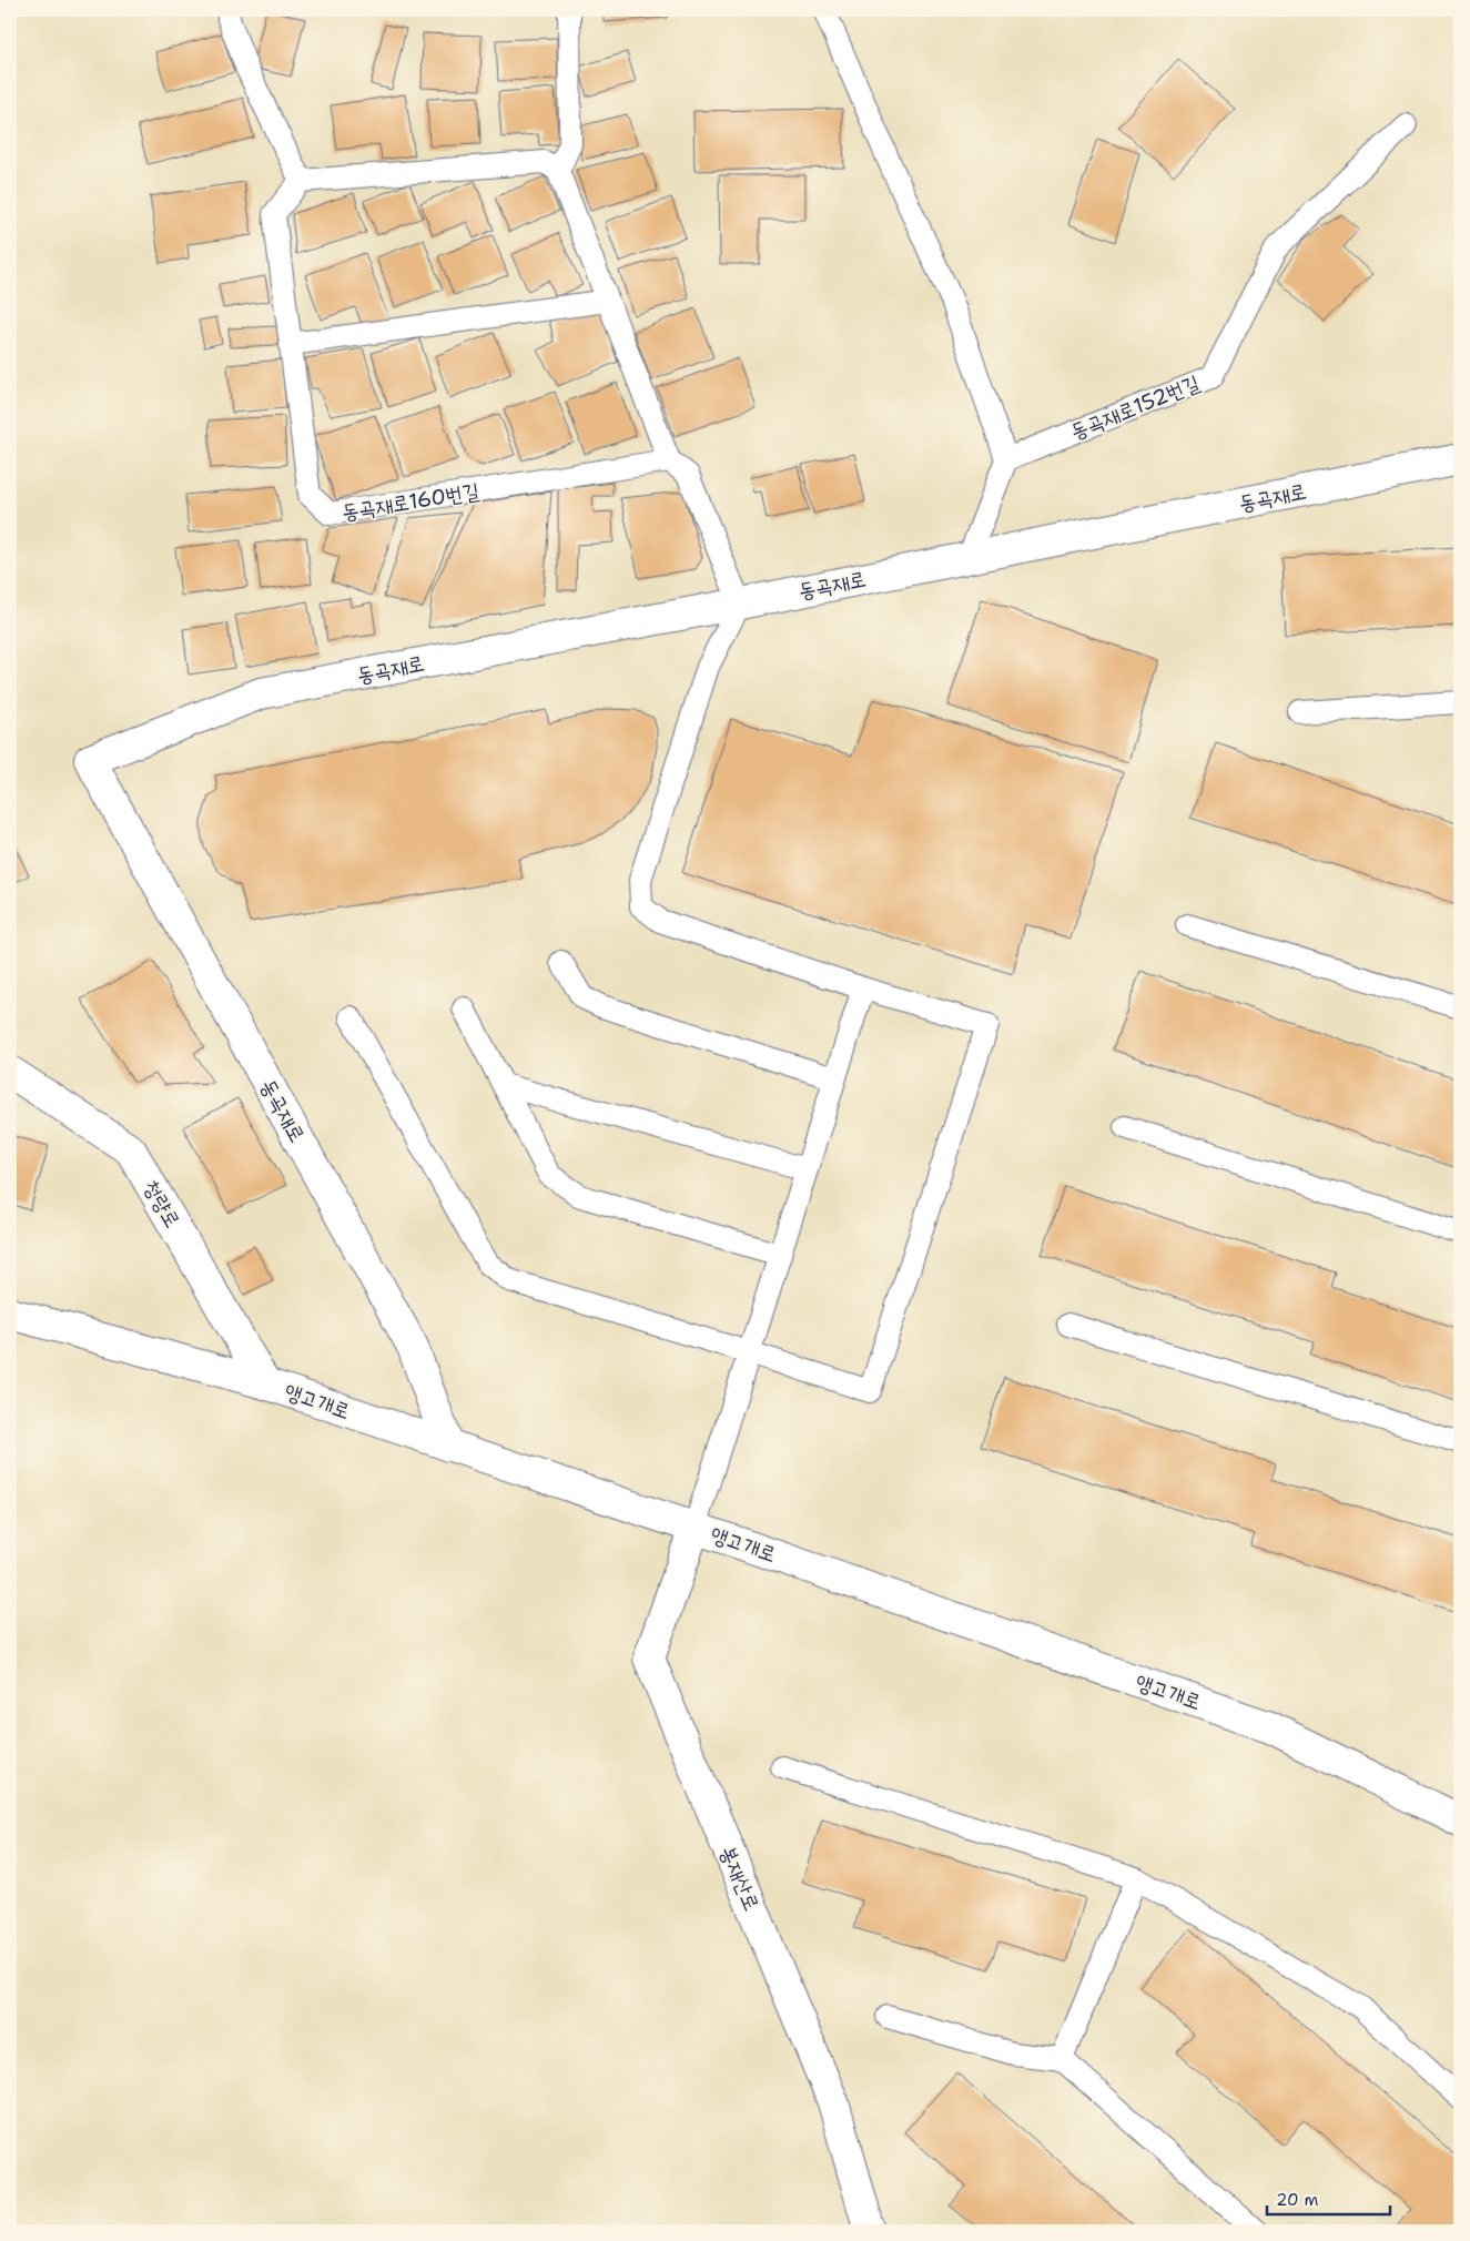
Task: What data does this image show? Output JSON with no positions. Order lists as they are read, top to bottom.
{
  "streets": {
    "street": [
      "동곡재로",
      "청량로",
      "앵고개로",
      "봉재산로"
    ],
    "lane": ["동곡재로152번길", "동곡재로160번길"]
  },
  "crossings": [
    ["동곡재로", "앵고개로"],
    ["청량로", "앵고개로"],
    ["앵고개로", "봉재산로"]
  ],
  "scale_bar": "20 m"
}
